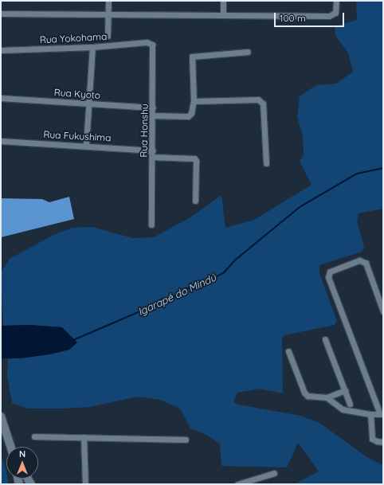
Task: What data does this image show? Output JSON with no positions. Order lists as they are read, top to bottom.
{
  "streets": {
    "street": [
      "Rua Yokohama",
      "Rua Kyoto",
      "Rua Honshu",
      "Rua Fukushima"
    ]
  },
  "crossings": [
    ["Rua Yokohama", "Rua Honshu"],
    ["Rua Kyoto", "Rua Honshu"],
    ["Rua Honshu", "Rua Fukushima"]
  ],
  "water": ["Igarapé do Mindú"],
  "scale_bar": "100 m",
  "north": "top"
}
